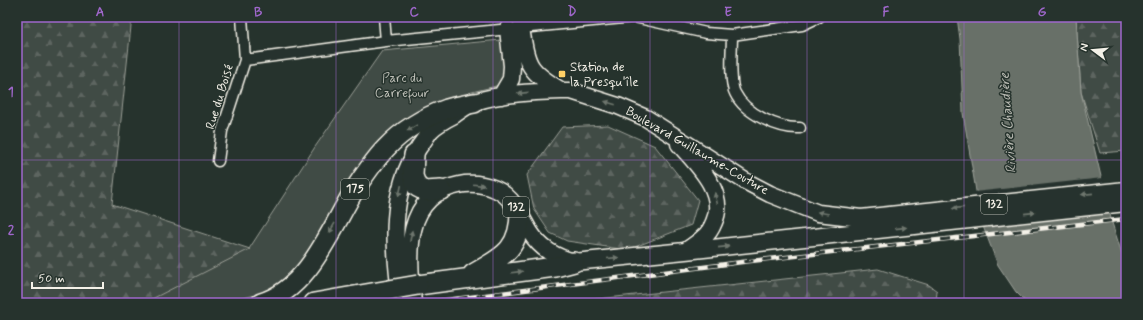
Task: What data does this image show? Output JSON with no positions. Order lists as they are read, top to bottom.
{
  "streets": {
    "highway": ["Boulevard Guillaume-Couture", "175"],
    "main road": ["132"],
    "street": ["Rue du Boisé"]
  },
  "crossings": [
    ["Boulevard Guillaume-Couture", "132"]
  ],
  "water": ["Rivière Chaudière"],
  "parks": ["Parc du Carrefour"],
  "places": {
    "transit": ["Station de la Presqu'île"]
  },
  "scale_bar": "50 m",
  "north": "left",
  "grid": {
    "columns": [
      "A",
      "B",
      "C",
      "D",
      "E",
      "F",
      "G"
    ],
    "rows": ["1", "2"]
  }
}
